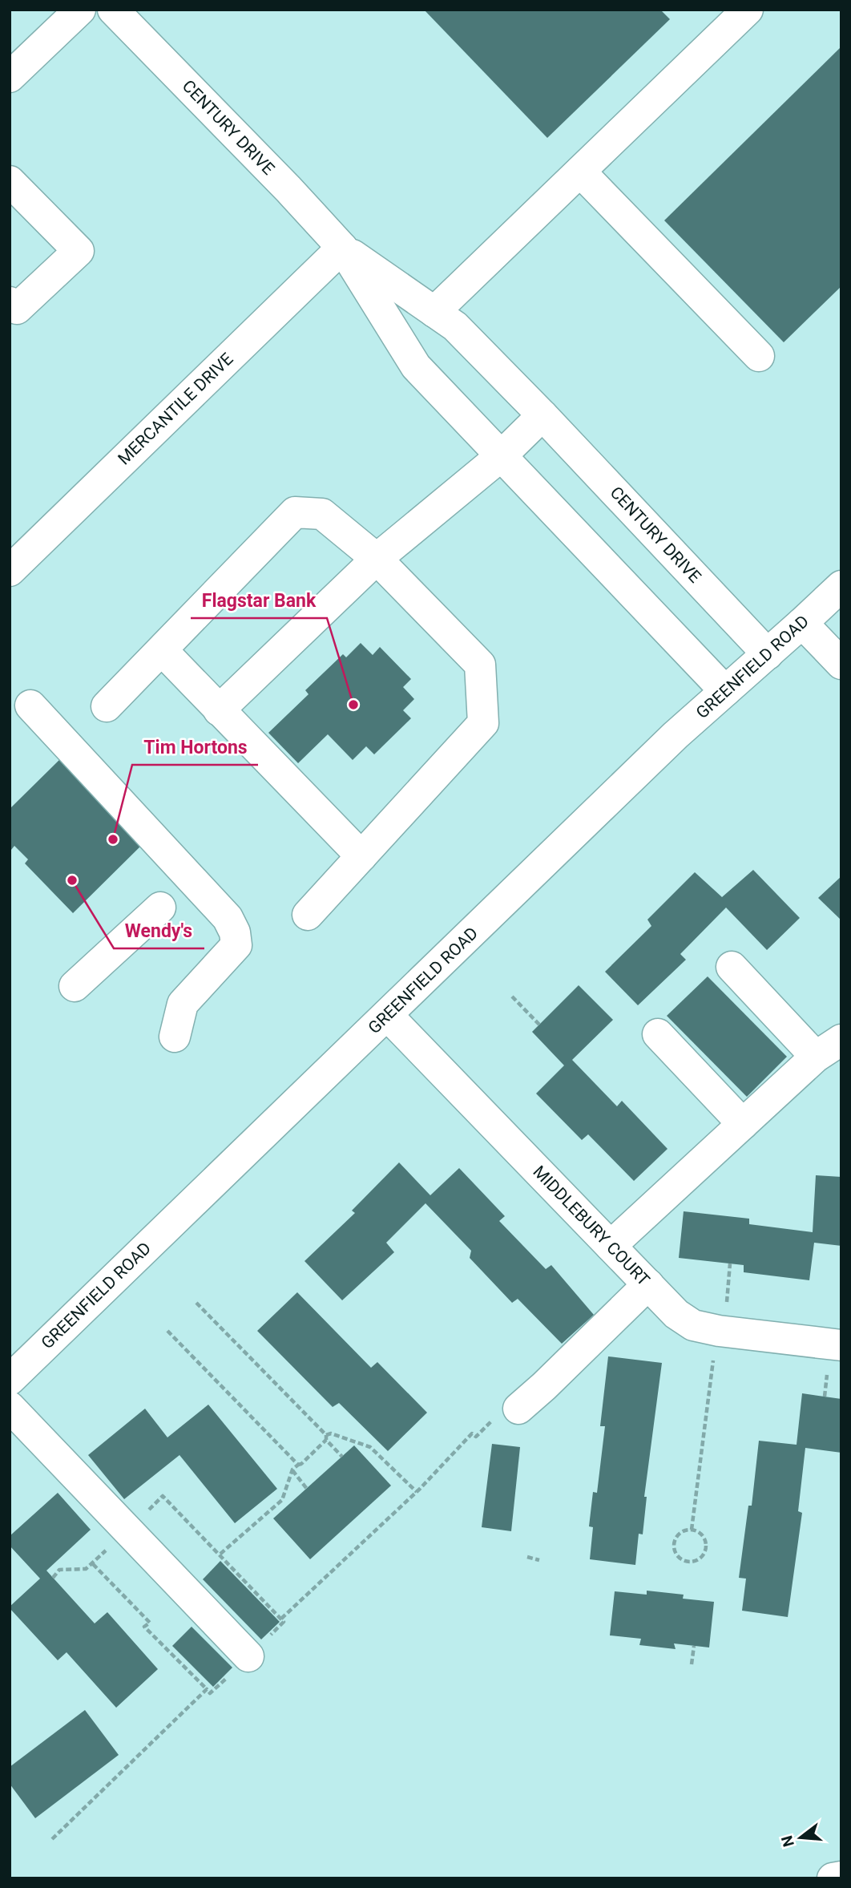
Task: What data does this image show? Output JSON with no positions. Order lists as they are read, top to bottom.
{
  "streets": {
    "street": [
      "CENTURY DRIVE",
      "MERCANTILE DRIVE",
      "GREENFIELD ROAD",
      "MIDDLEBURY COURT"
    ]
  },
  "crossings": [
    ["CENTURY DRIVE", "MERCANTILE DRIVE"],
    ["CENTURY DRIVE", "GREENFIELD ROAD"],
    ["GREENFIELD ROAD", "MIDDLEBURY COURT"]
  ],
  "places": ["Flagstar Bank", "Tim Hortons", "Wendy's"],
  "north": "left"
}
